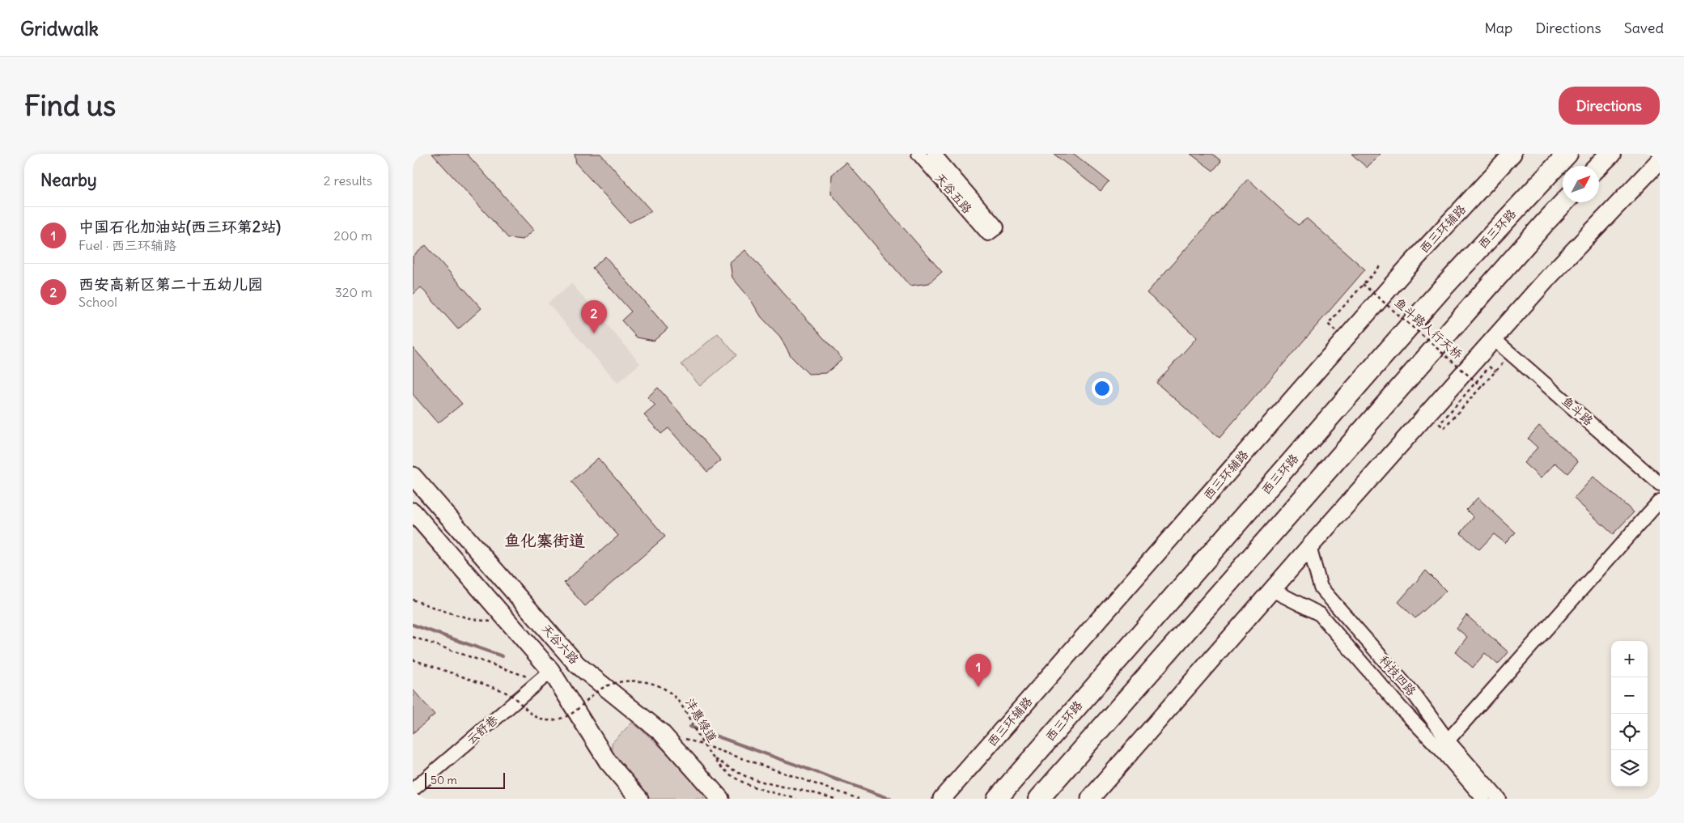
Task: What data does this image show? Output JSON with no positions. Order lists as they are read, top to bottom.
{
  "streets": {
    "highway": ["西三环路"],
    "main road": ["西三环辅路", "天谷六路"],
    "street": [
      "天谷五路",
      "鱼斗路",
      "科技四路",
      "云舒巷"
    ],
    "path": ["鱼斗路人行天桥", "沣惠绿道"]
  },
  "crossings": [
    ["天谷六路", "云舒巷"]
  ],
  "districts": ["鱼化寨街道"],
  "scale_bar": "50 m",
  "north": "top right",
  "page": {
    "header": "Gridwalk",
    "nav": ["Map", "Directions", "Saved"],
    "buttons": "Directions",
    "title": "Find us",
    "heading": ["Nearby", "2 results"],
    "list": [
      {
        "mark": "1",
        "name": "中国石化加油站(西三环第2站)",
        "note": "Fuel · 西三环辅路",
        "value": "200 m"
      },
      {
        "mark": "2",
        "name": "西安高新区第二十五幼儿园",
        "note": "School",
        "value": "320 m"
      }
    ],
    "pins": ["2", "1"],
    "map_buttons": ["+", "−"],
    "scale": "50 m"
  }
}
